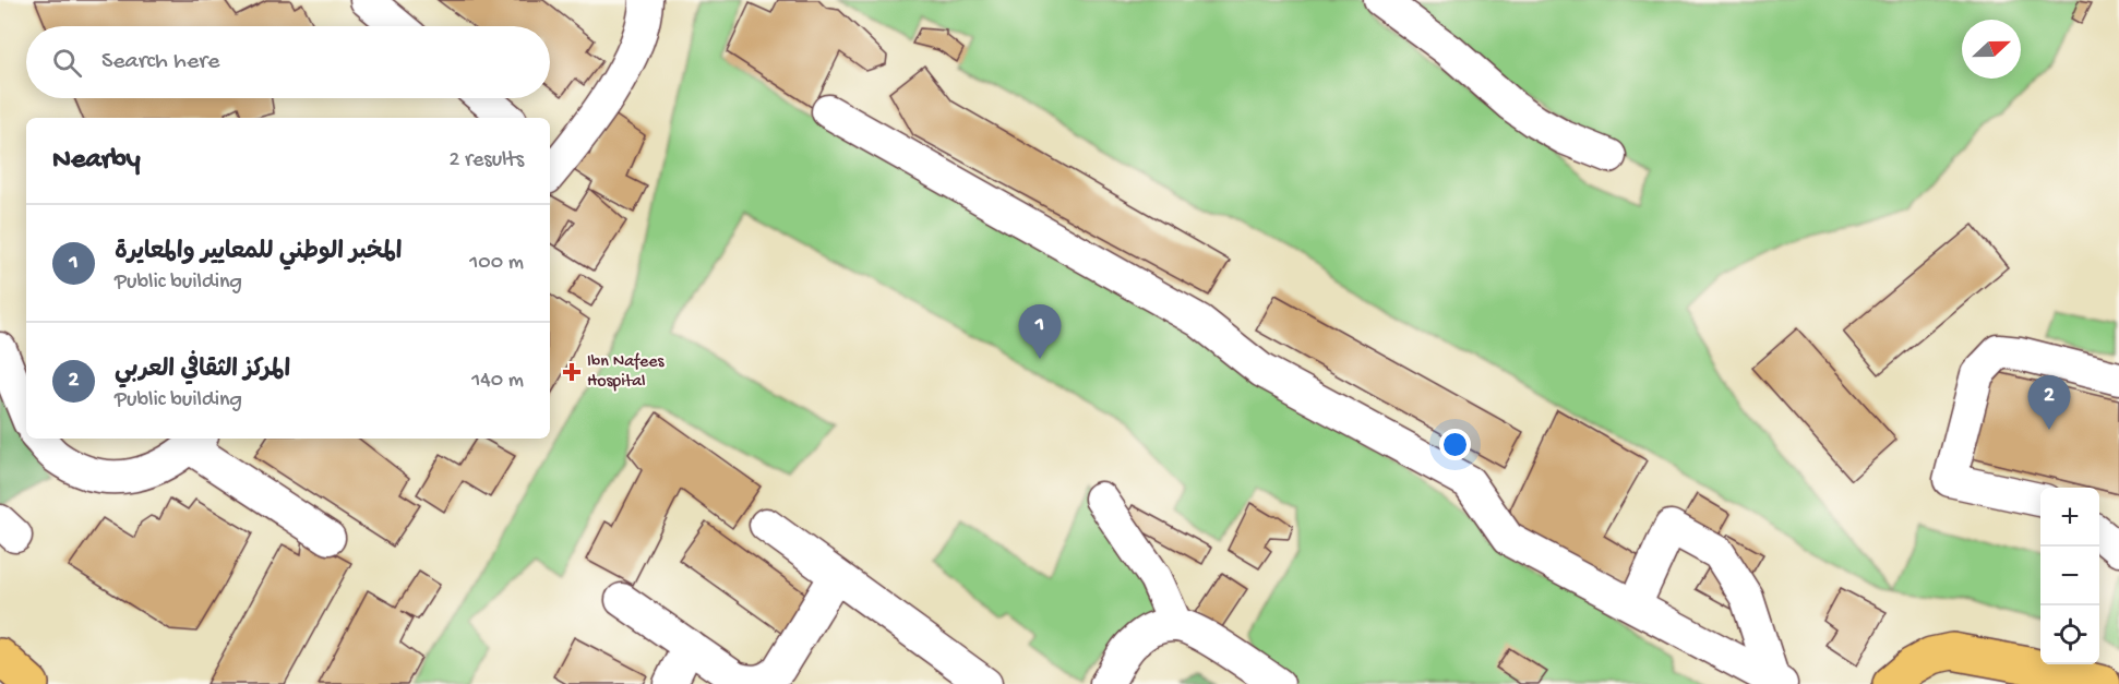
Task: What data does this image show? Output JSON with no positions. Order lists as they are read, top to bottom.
{
  "places": {
    "health": ["Ibn Nafees Hospital"]
  },
  "north": "right",
  "page": {
    "search": "Search here",
    "heading": ["Nearby", "2 results"],
    "list": [
      {
        "mark": "1",
        "name": "المخبر الوطني للمعايير والمعايرة",
        "note": "Public building",
        "value": "100 m"
      },
      {
        "mark": "2",
        "name": "المركز الثقافي العربي",
        "note": "Public building",
        "value": "140 m"
      }
    ],
    "pins": ["1", "2"],
    "map_buttons": ["+", "−"]
  }
}
